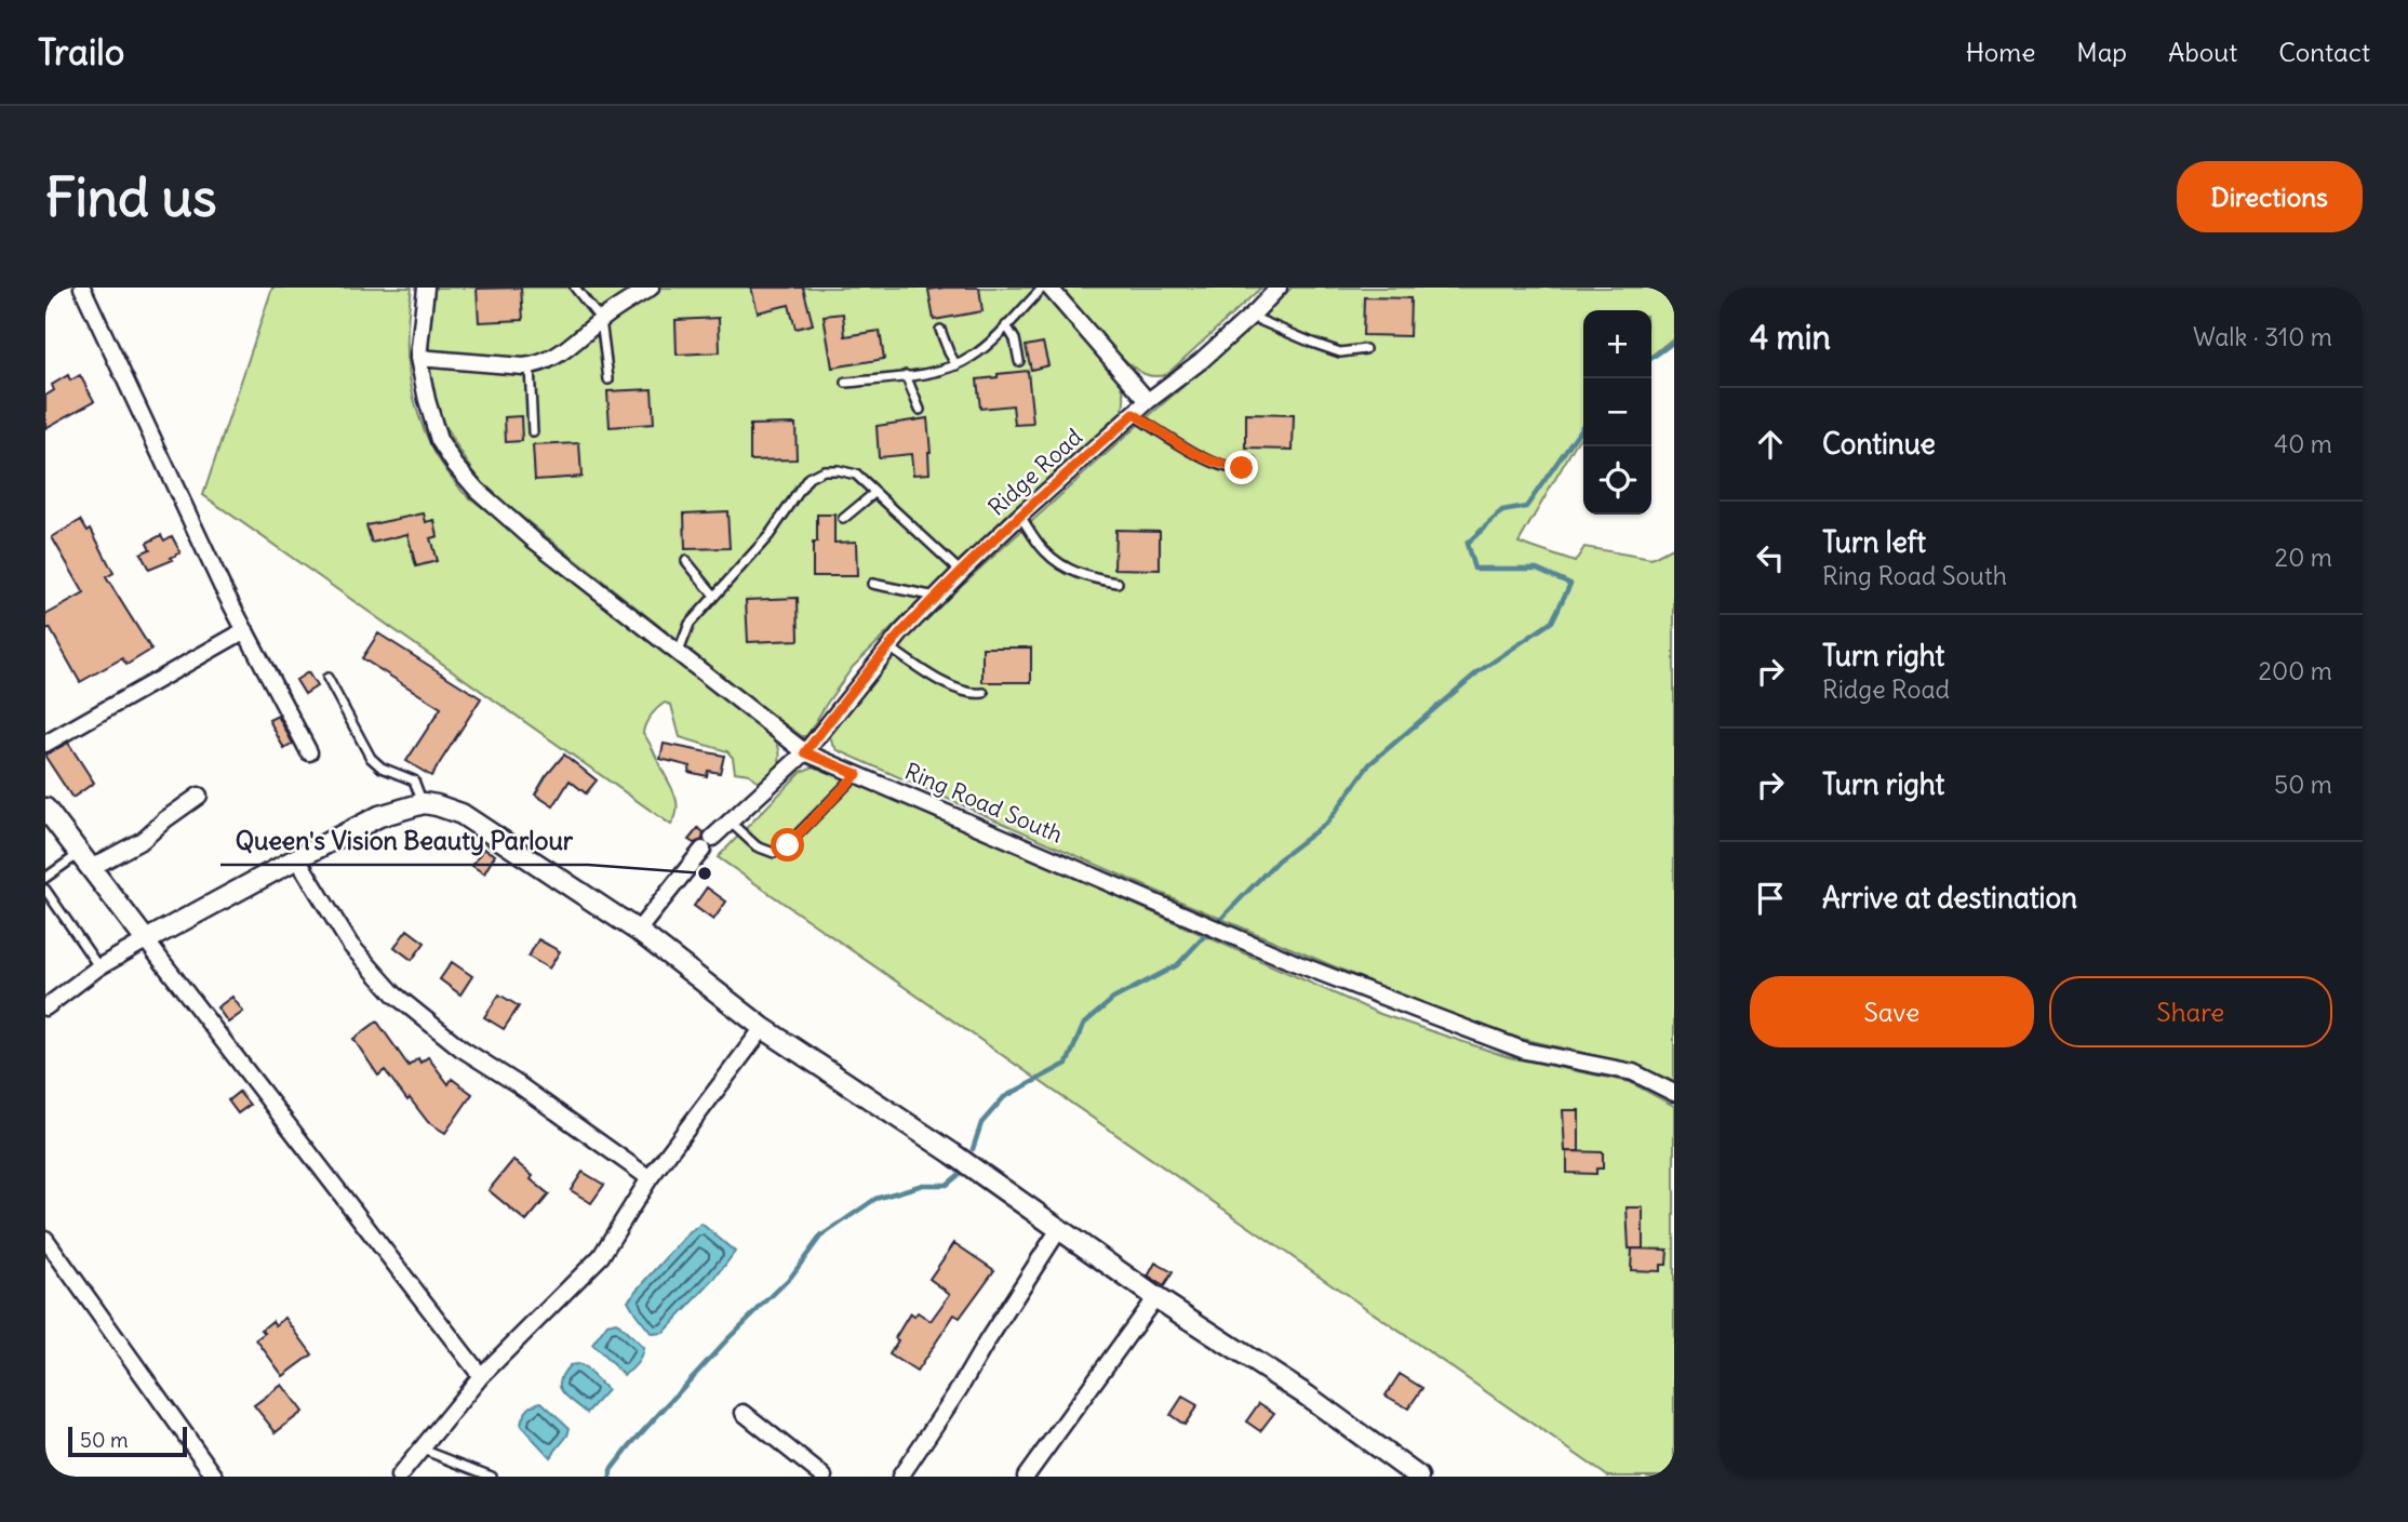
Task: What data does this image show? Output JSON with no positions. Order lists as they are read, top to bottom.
{
  "streets": {
    "street": ["Ridge Road", "Ring Road South"]
  },
  "crossings": [
    ["Ridge Road", "Ring Road South"]
  ],
  "places": ["Queen's Vision Beauty Parlour"],
  "scale_bar": "50 m",
  "page": {
    "header": "Trailo",
    "nav": [
      "Home",
      "Map",
      "About",
      "Contact"
    ],
    "buttons": [
      "Directions",
      ["Save", "Share"]
    ],
    "title": "Find us",
    "heading": ["4 min", "Walk · 310 m"],
    "map_buttons": ["+", "−"],
    "list": [
      ["Continue", "40 m"],
      ["Turn left", "Ring Road South", "20 m"],
      ["Turn right", "Ridge Road", "200 m"],
      ["Turn right", "50 m"],
      "Arrive at destination"
    ],
    "scale": "50 m"
  }
}
